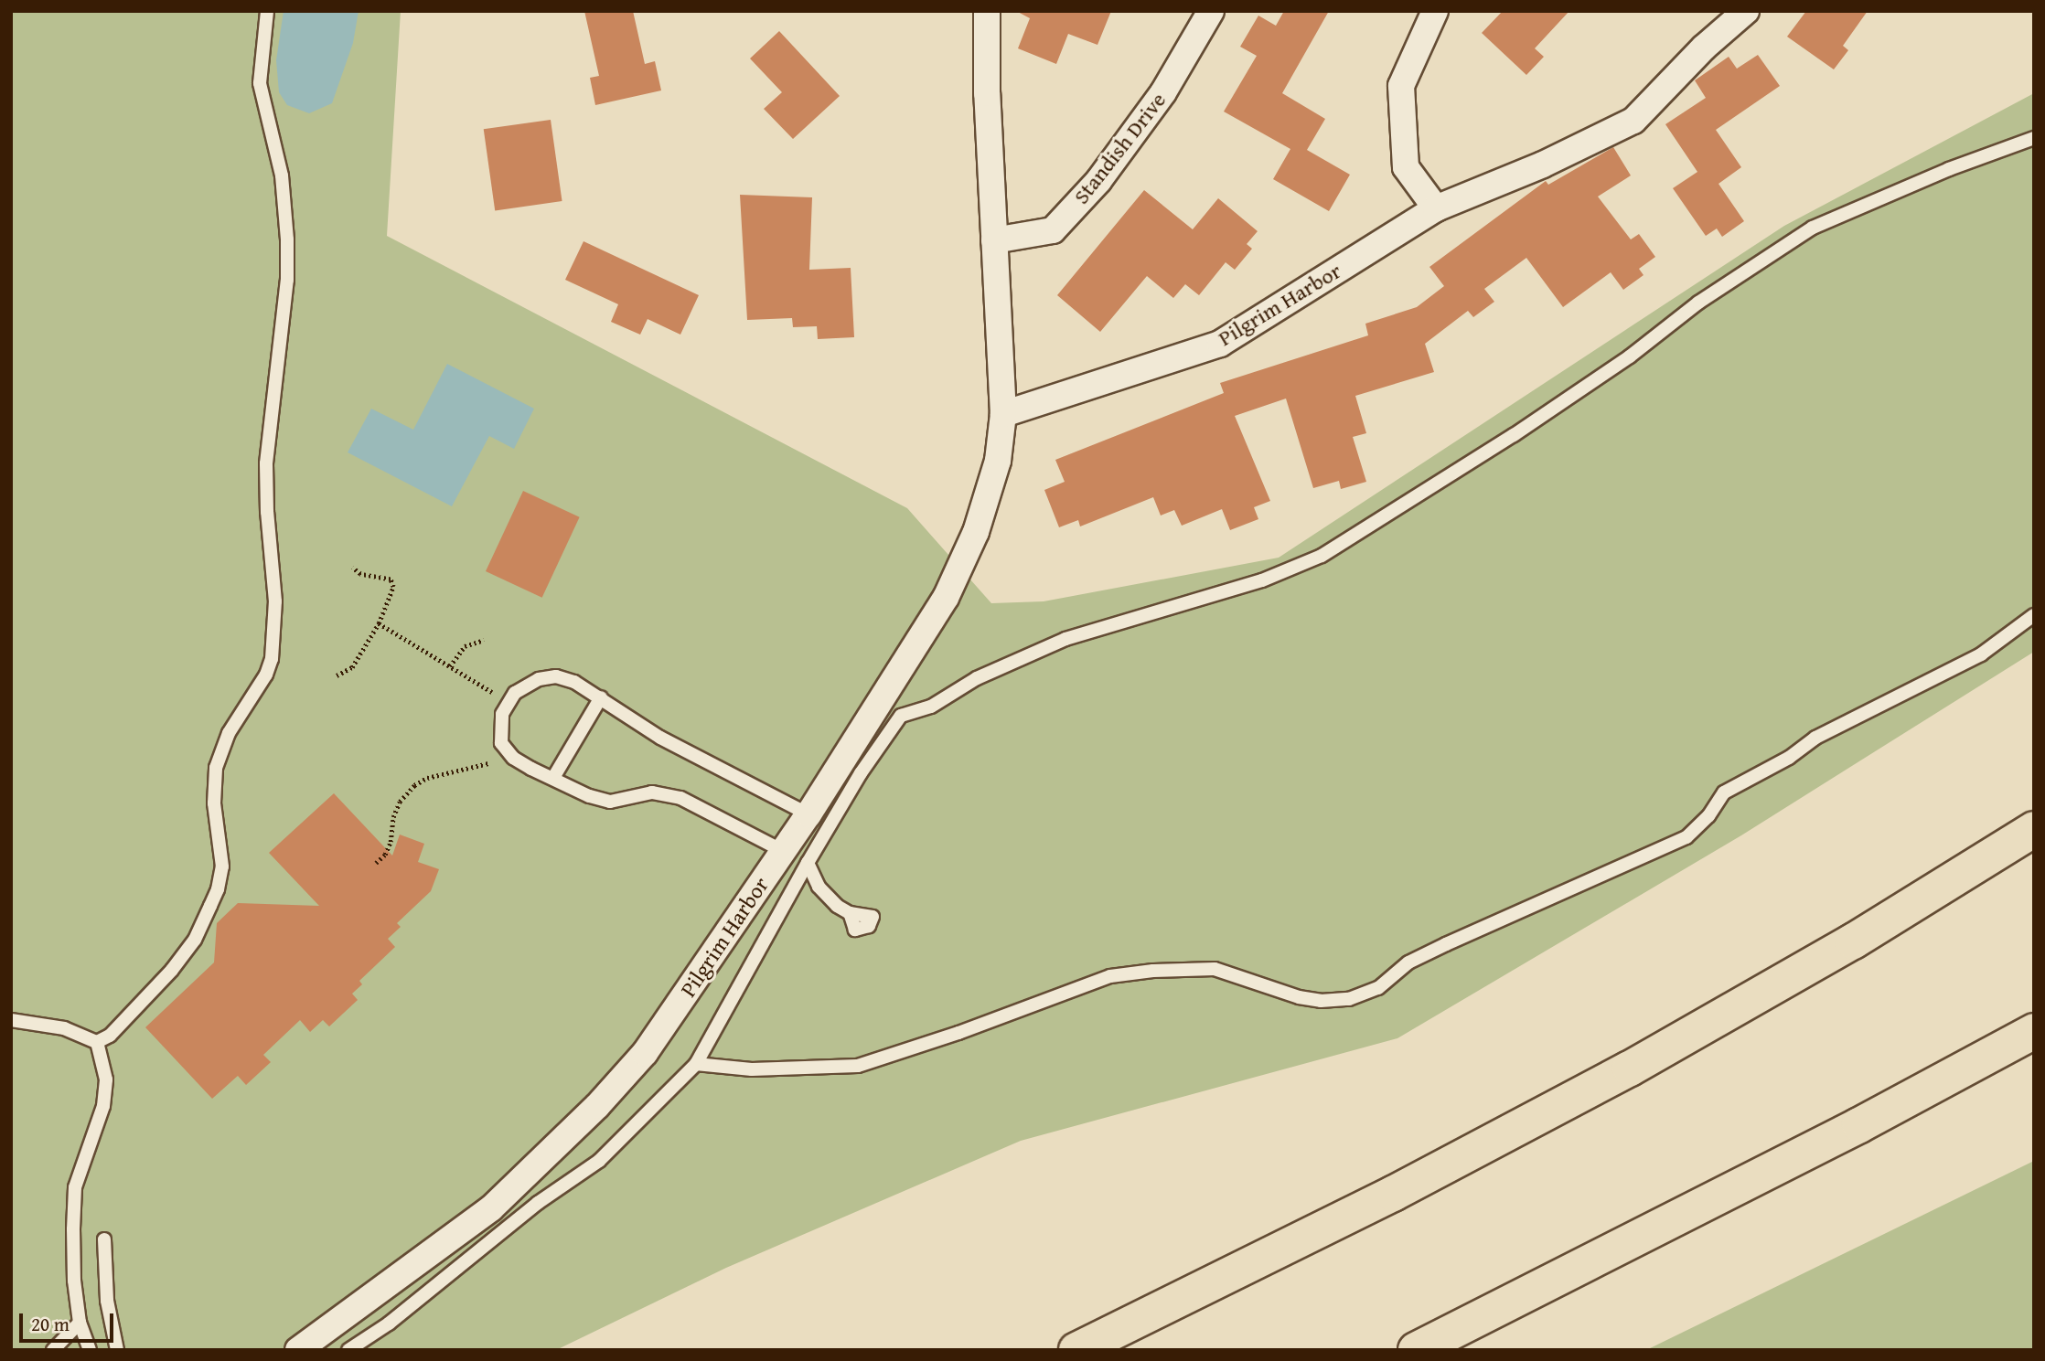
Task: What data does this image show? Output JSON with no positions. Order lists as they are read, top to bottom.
{
  "streets": {
    "street": ["Standish Drive", "Pilgrim Harbor"]
  },
  "crossings": [
    ["Standish Drive", "Pilgrim Harbor"]
  ],
  "scale_bar": "20 m"
}
